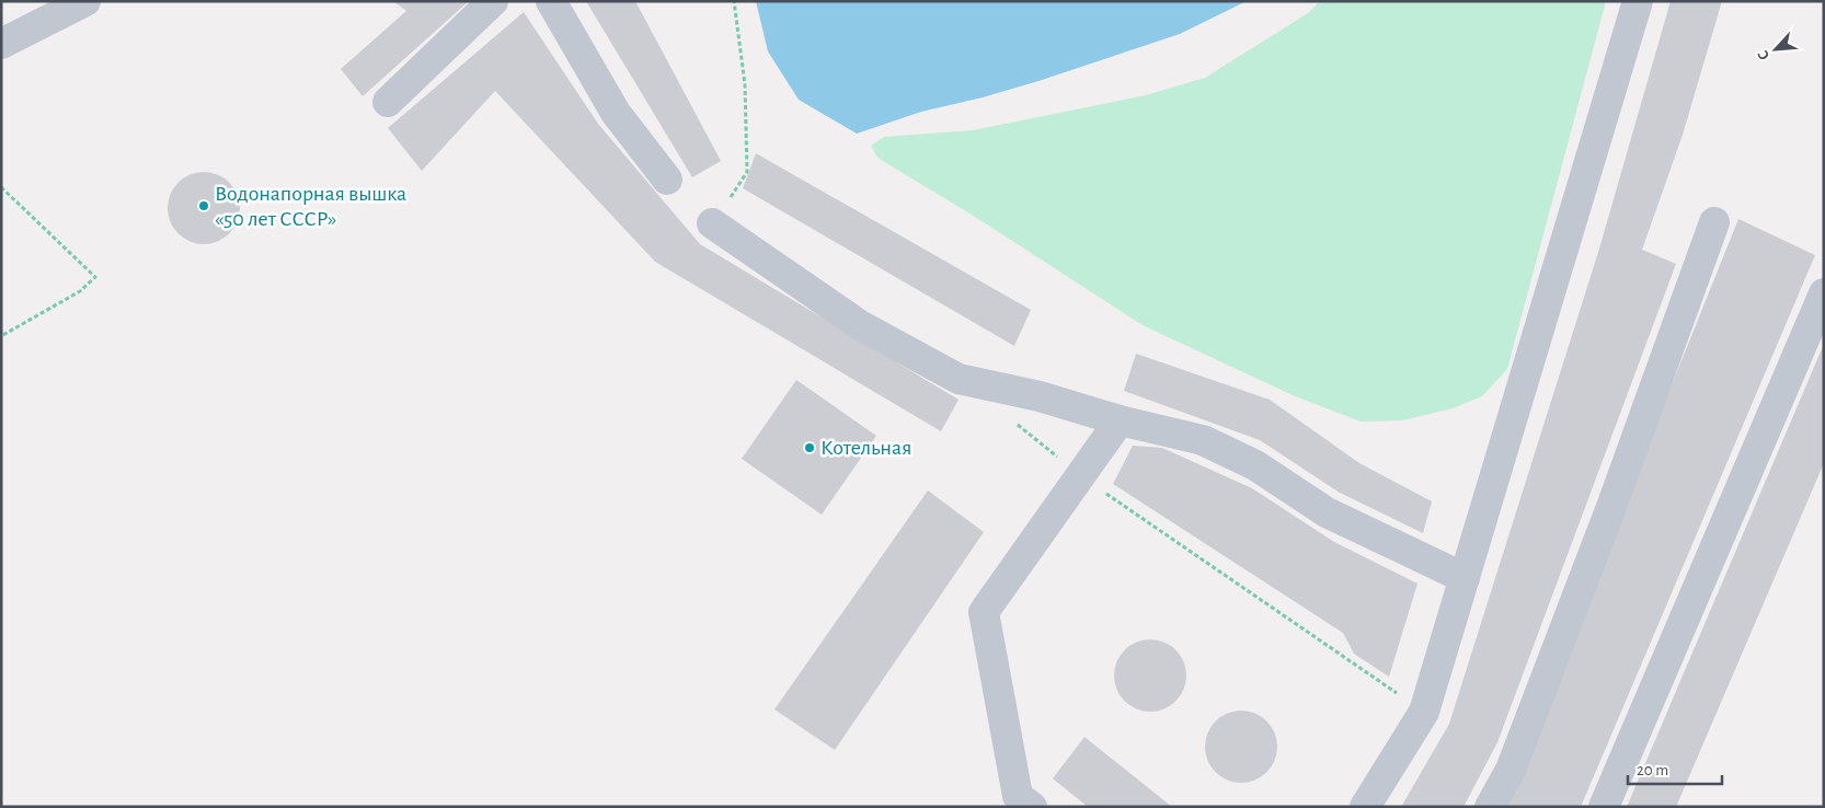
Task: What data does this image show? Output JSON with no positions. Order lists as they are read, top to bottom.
{
  "places": ["Водонапорная вышка «50 лет СССР»", "Котельная"],
  "scale_bar": "20 m",
  "north": "bottom left"
}
